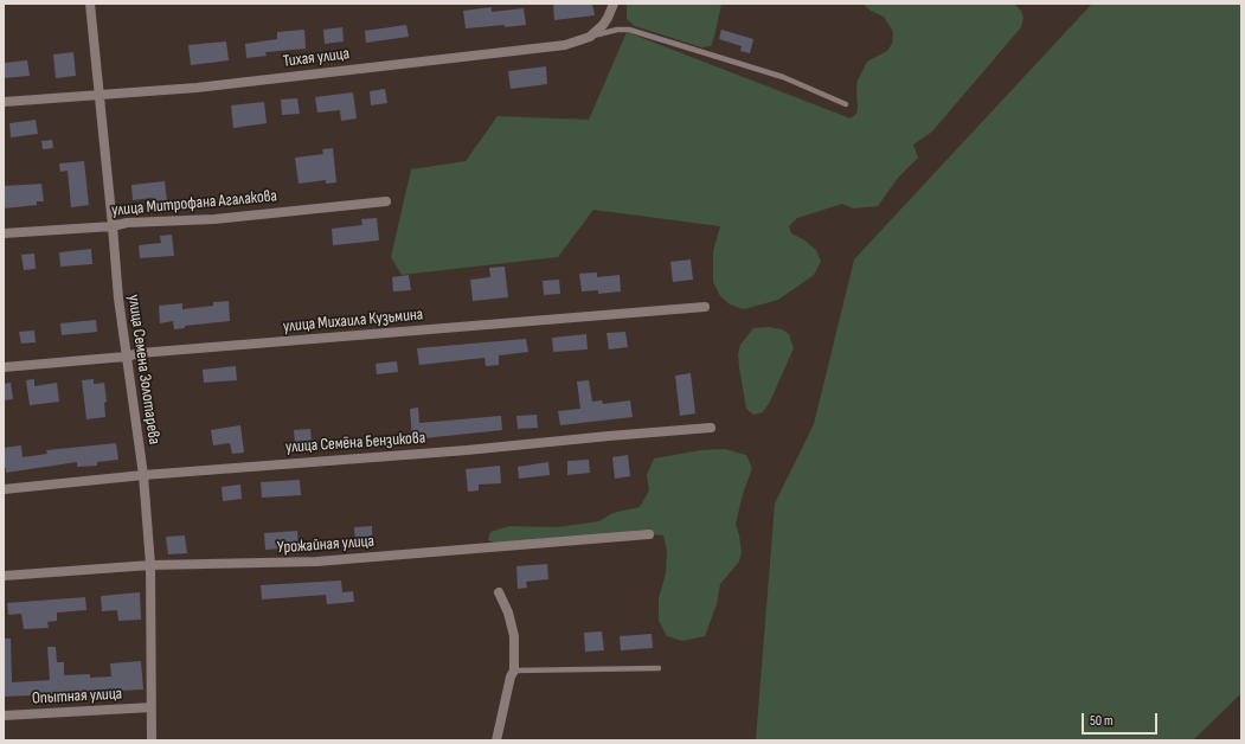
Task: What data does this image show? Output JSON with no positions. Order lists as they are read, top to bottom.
{
  "streets": {
    "street": [
      "Тихая улица",
      "улица Митрофана Агалакова",
      "улица Михаила Кузьмина",
      "улица Семена Золотарева",
      "улица Семёна Бензикова",
      "Урожайная улица",
      "Опытная улица"
    ]
  },
  "crossings": [
    ["Тихая улица", "улица Семена Золотарева"],
    ["улица Митрофана Агалакова", "улица Семена Золотарева"],
    ["улица Михаила Кузьмина", "улица Семена Золотарева"],
    ["улица Семена Золотарева", "улица Семёна Бензикова"],
    ["улица Семена Золотарева", "Урожайная улица"],
    ["улица Семена Золотарева", "Опытная улица"]
  ],
  "scale_bar": "50 m"
}
